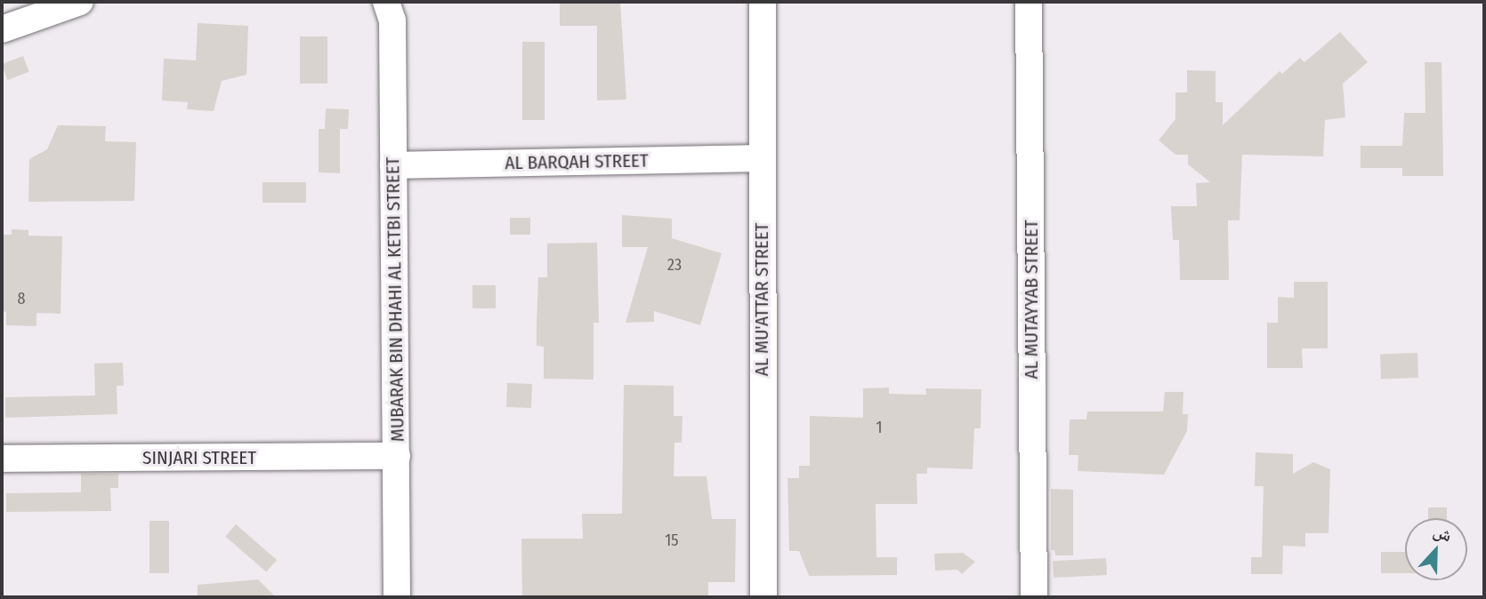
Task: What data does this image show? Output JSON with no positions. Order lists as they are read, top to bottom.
{
  "streets": {
    "street": [
      "AL BARQAH STREET",
      "MUBARAK BIN DHAHI AL KETBI STREET",
      "AL MU'ATTAR STREET",
      "AL MUTAYYAB STREET",
      "SINJARI STREET"
    ]
  },
  "crossings": [
    ["AL BARQAH STREET", "MUBARAK BIN DHAHI AL KETBI STREET"],
    ["AL BARQAH STREET", "AL MU'ATTAR STREET"],
    ["MUBARAK BIN DHAHI AL KETBI STREET", "SINJARI STREET"]
  ],
  "house_numbers": [
    "23",
    "8",
    "1",
    "15"
  ],
  "north": "top"
}
